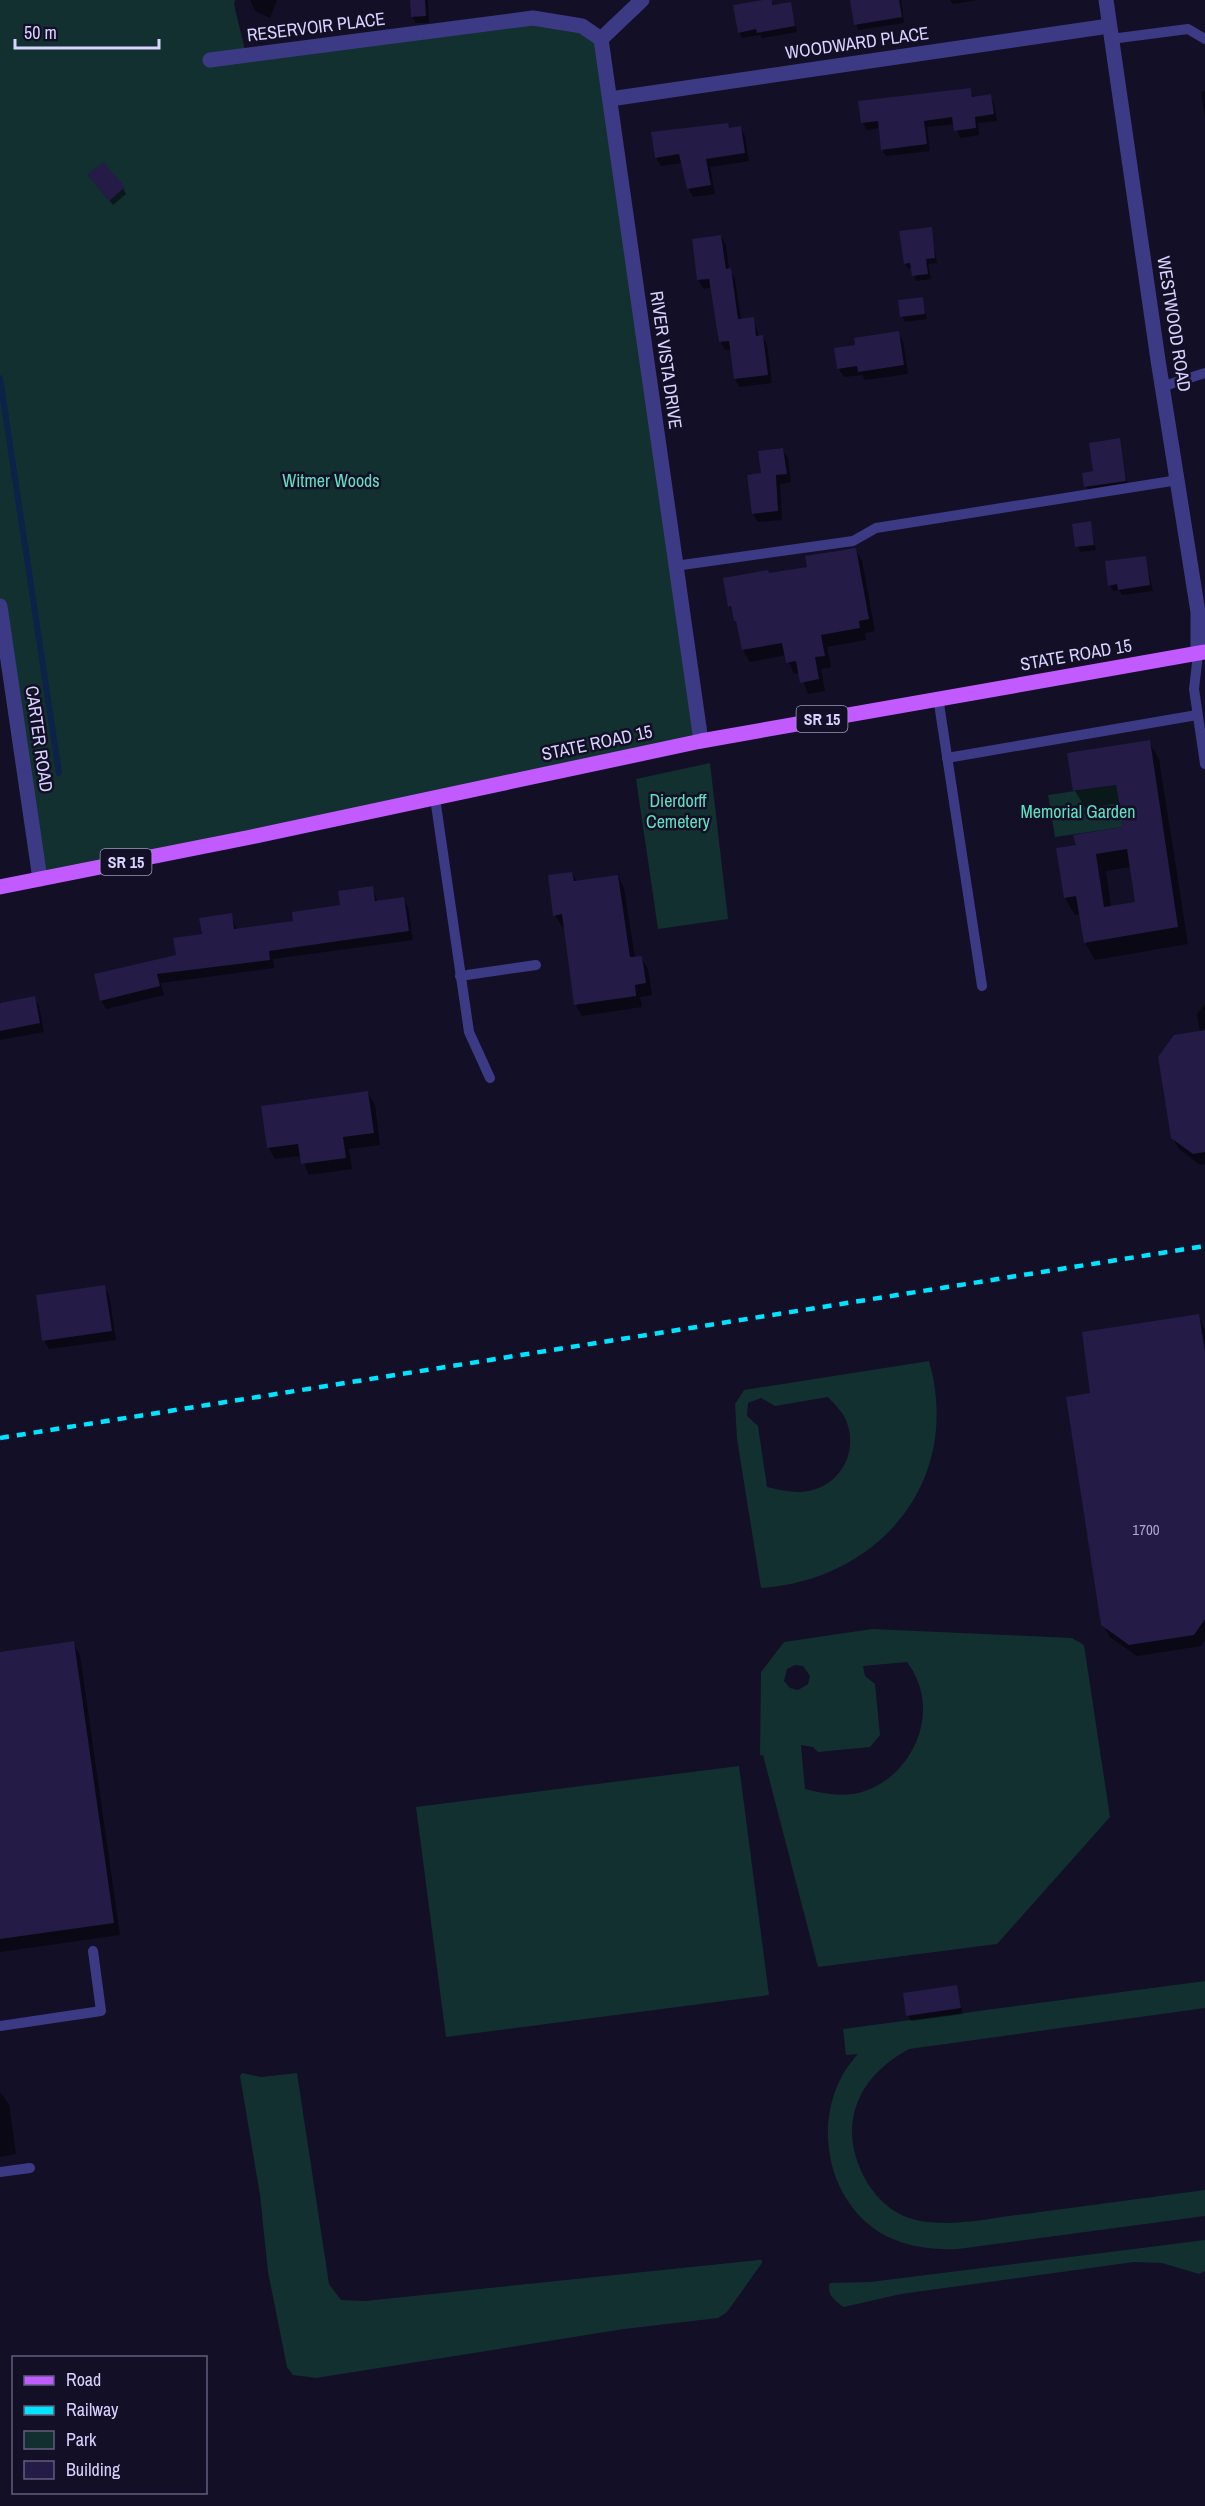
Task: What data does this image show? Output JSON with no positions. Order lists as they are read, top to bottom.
{
  "streets": {
    "main road": ["STATE ROAD 15", "SR 15"],
    "street": [
      "RESERVOIR PLACE",
      "WOODWARD PLACE",
      "WESTWOOD ROAD",
      "RIVER VISTA DRIVE",
      "CARTER ROAD"
    ]
  },
  "crossings": [
    ["RESERVOIR PLACE", "RIVER VISTA DRIVE"],
    ["WOODWARD PLACE", "WESTWOOD ROAD"],
    ["WOODWARD PLACE", "RIVER VISTA DRIVE"],
    ["WESTWOOD ROAD", "STATE ROAD 15"],
    ["RIVER VISTA DRIVE", "STATE ROAD 15"],
    ["STATE ROAD 15", "CARTER ROAD"]
  ],
  "parks": ["Witmer Woods", "Dierdorff Cemetery", "Memorial Garden"],
  "house_numbers": ["1700"],
  "legend": [
    "Road",
    "Railway",
    "Park",
    "Building"
  ],
  "scale_bar": "50 m"
}
